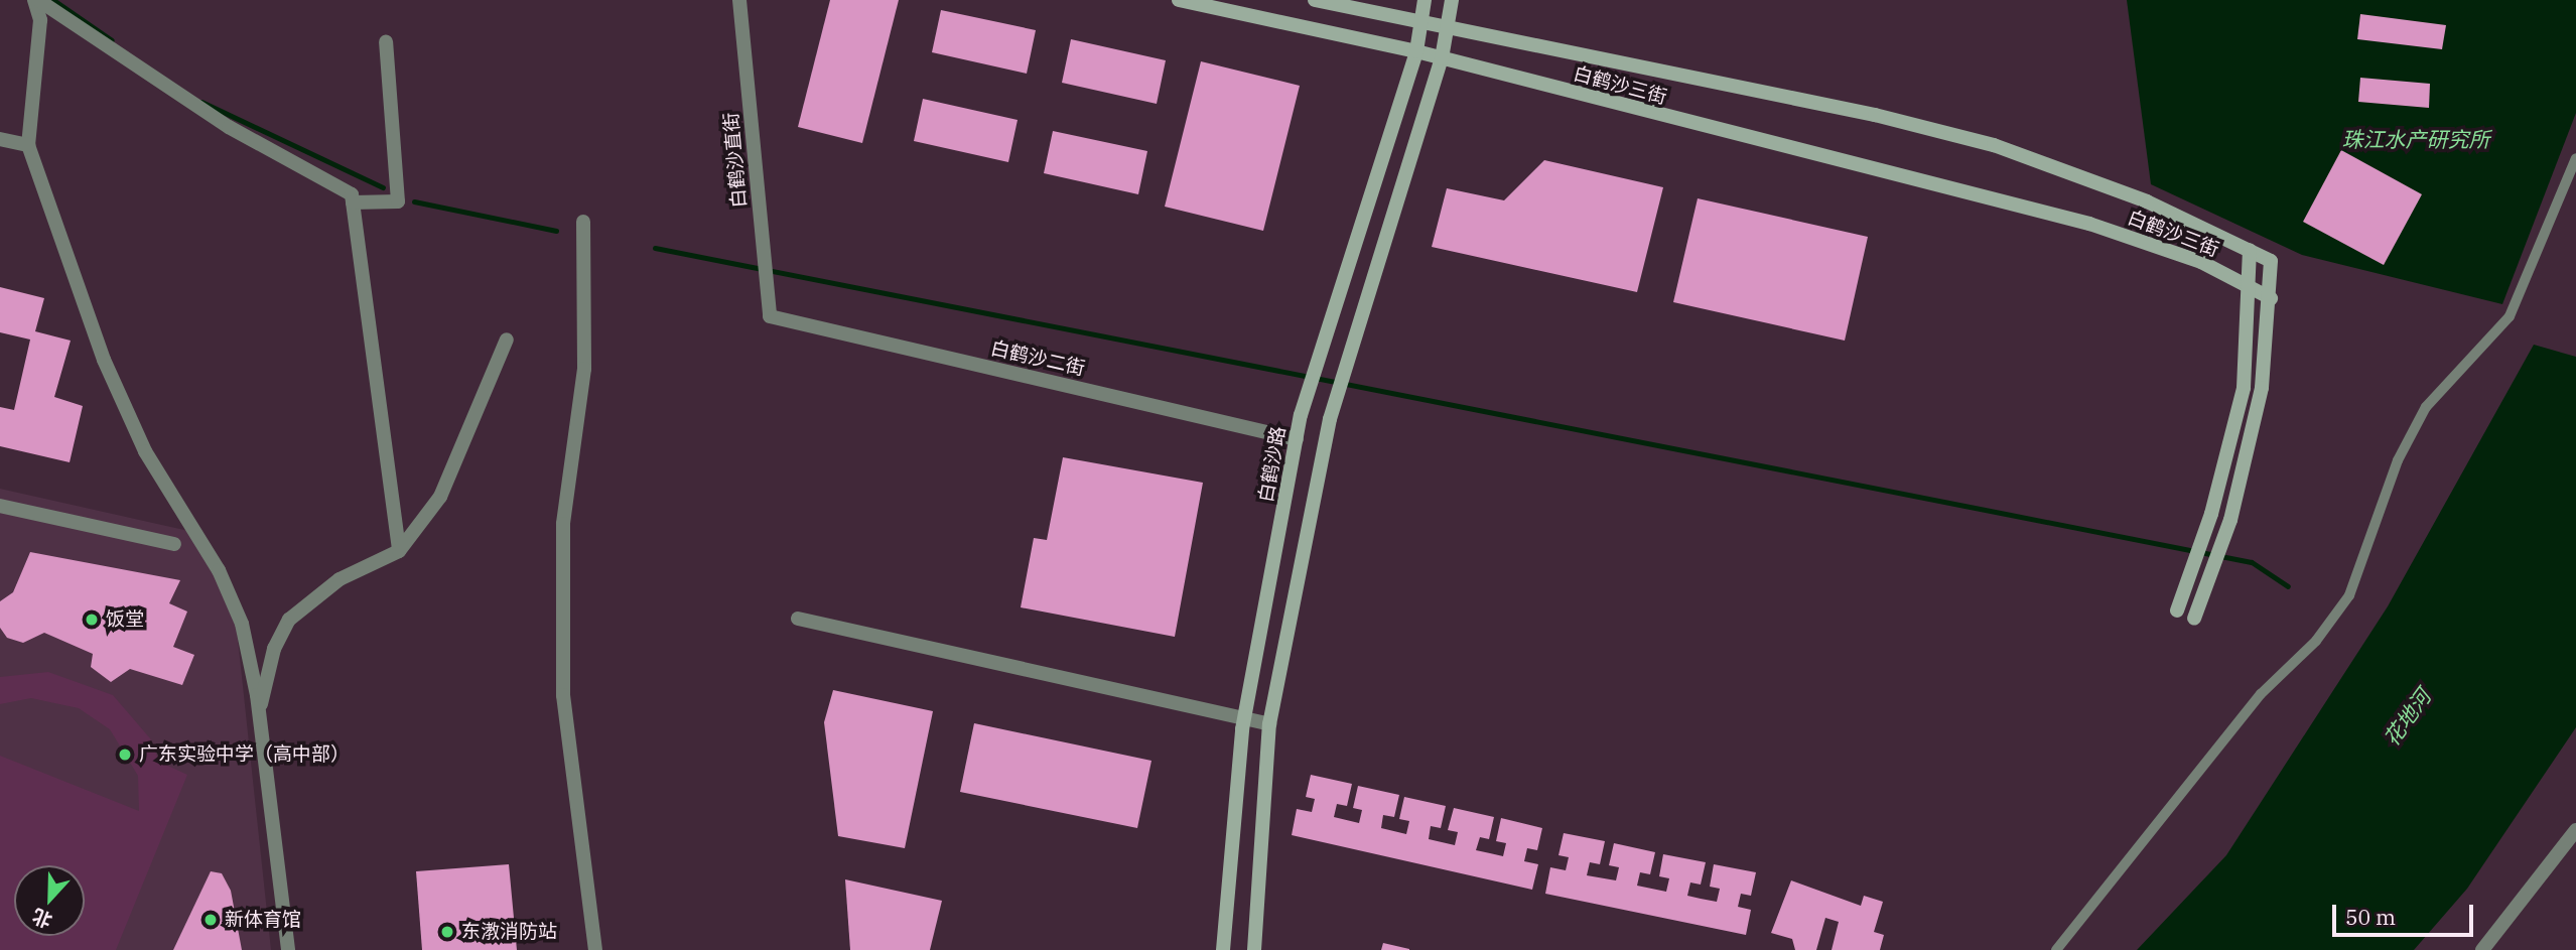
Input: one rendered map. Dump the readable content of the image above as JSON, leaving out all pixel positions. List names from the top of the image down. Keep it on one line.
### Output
{"streets":{"street":["白鹤沙三街","白鹤沙直街","白鹤沙二街","白鹤沙路"]},"crossings":[["白鹤沙三街","白鹤沙路"],["白鹤沙直街","白鹤沙二街"],["白鹤沙二街","白鹤沙路"]],"water":["珠江水产研究所","花地河"],"places":["饭堂","广东实验中学（高中部）","新体育馆","东漖消防站"],"scale_bar":"50 m","north":"bottom"}
